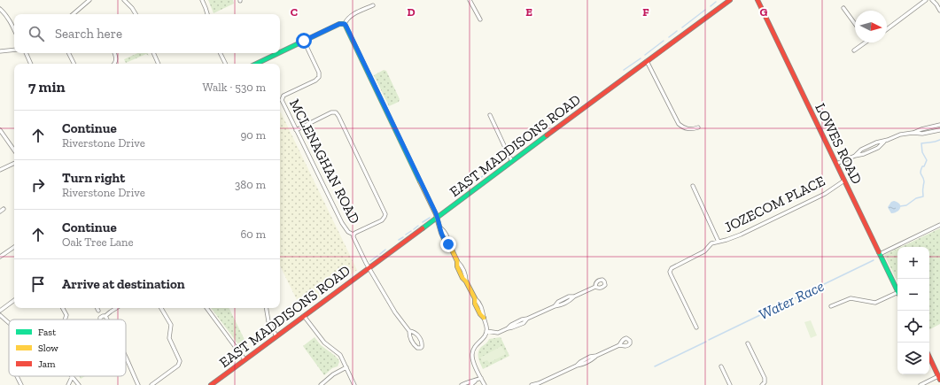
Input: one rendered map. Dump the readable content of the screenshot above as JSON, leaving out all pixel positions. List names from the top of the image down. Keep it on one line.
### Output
{"streets":{"street":["LOWES ROAD","EAST MADDISONS ROAD","MCLENAGHAN ROAD","JOZECOM PLACE"]},"crossings":[["LOWES ROAD","JOZECOM PLACE"],["EAST MADDISONS ROAD","MCLENAGHAN ROAD"]],"water":["Water Race"],"legend":["Fast","Slow","Jam"],"north":"right","page":{"search":"Search here","heading":["7 min","Walk · 530 m"],"list":[["Continue","Riverstone Drive","90 m"],["Turn right","Riverstone Drive","380 m"],["Continue","Oak Tree Lane","60 m"],"Arrive at destination"],"map_buttons":["+","−"]},"grid":{"columns":["C","D","E","F","G"]}}
